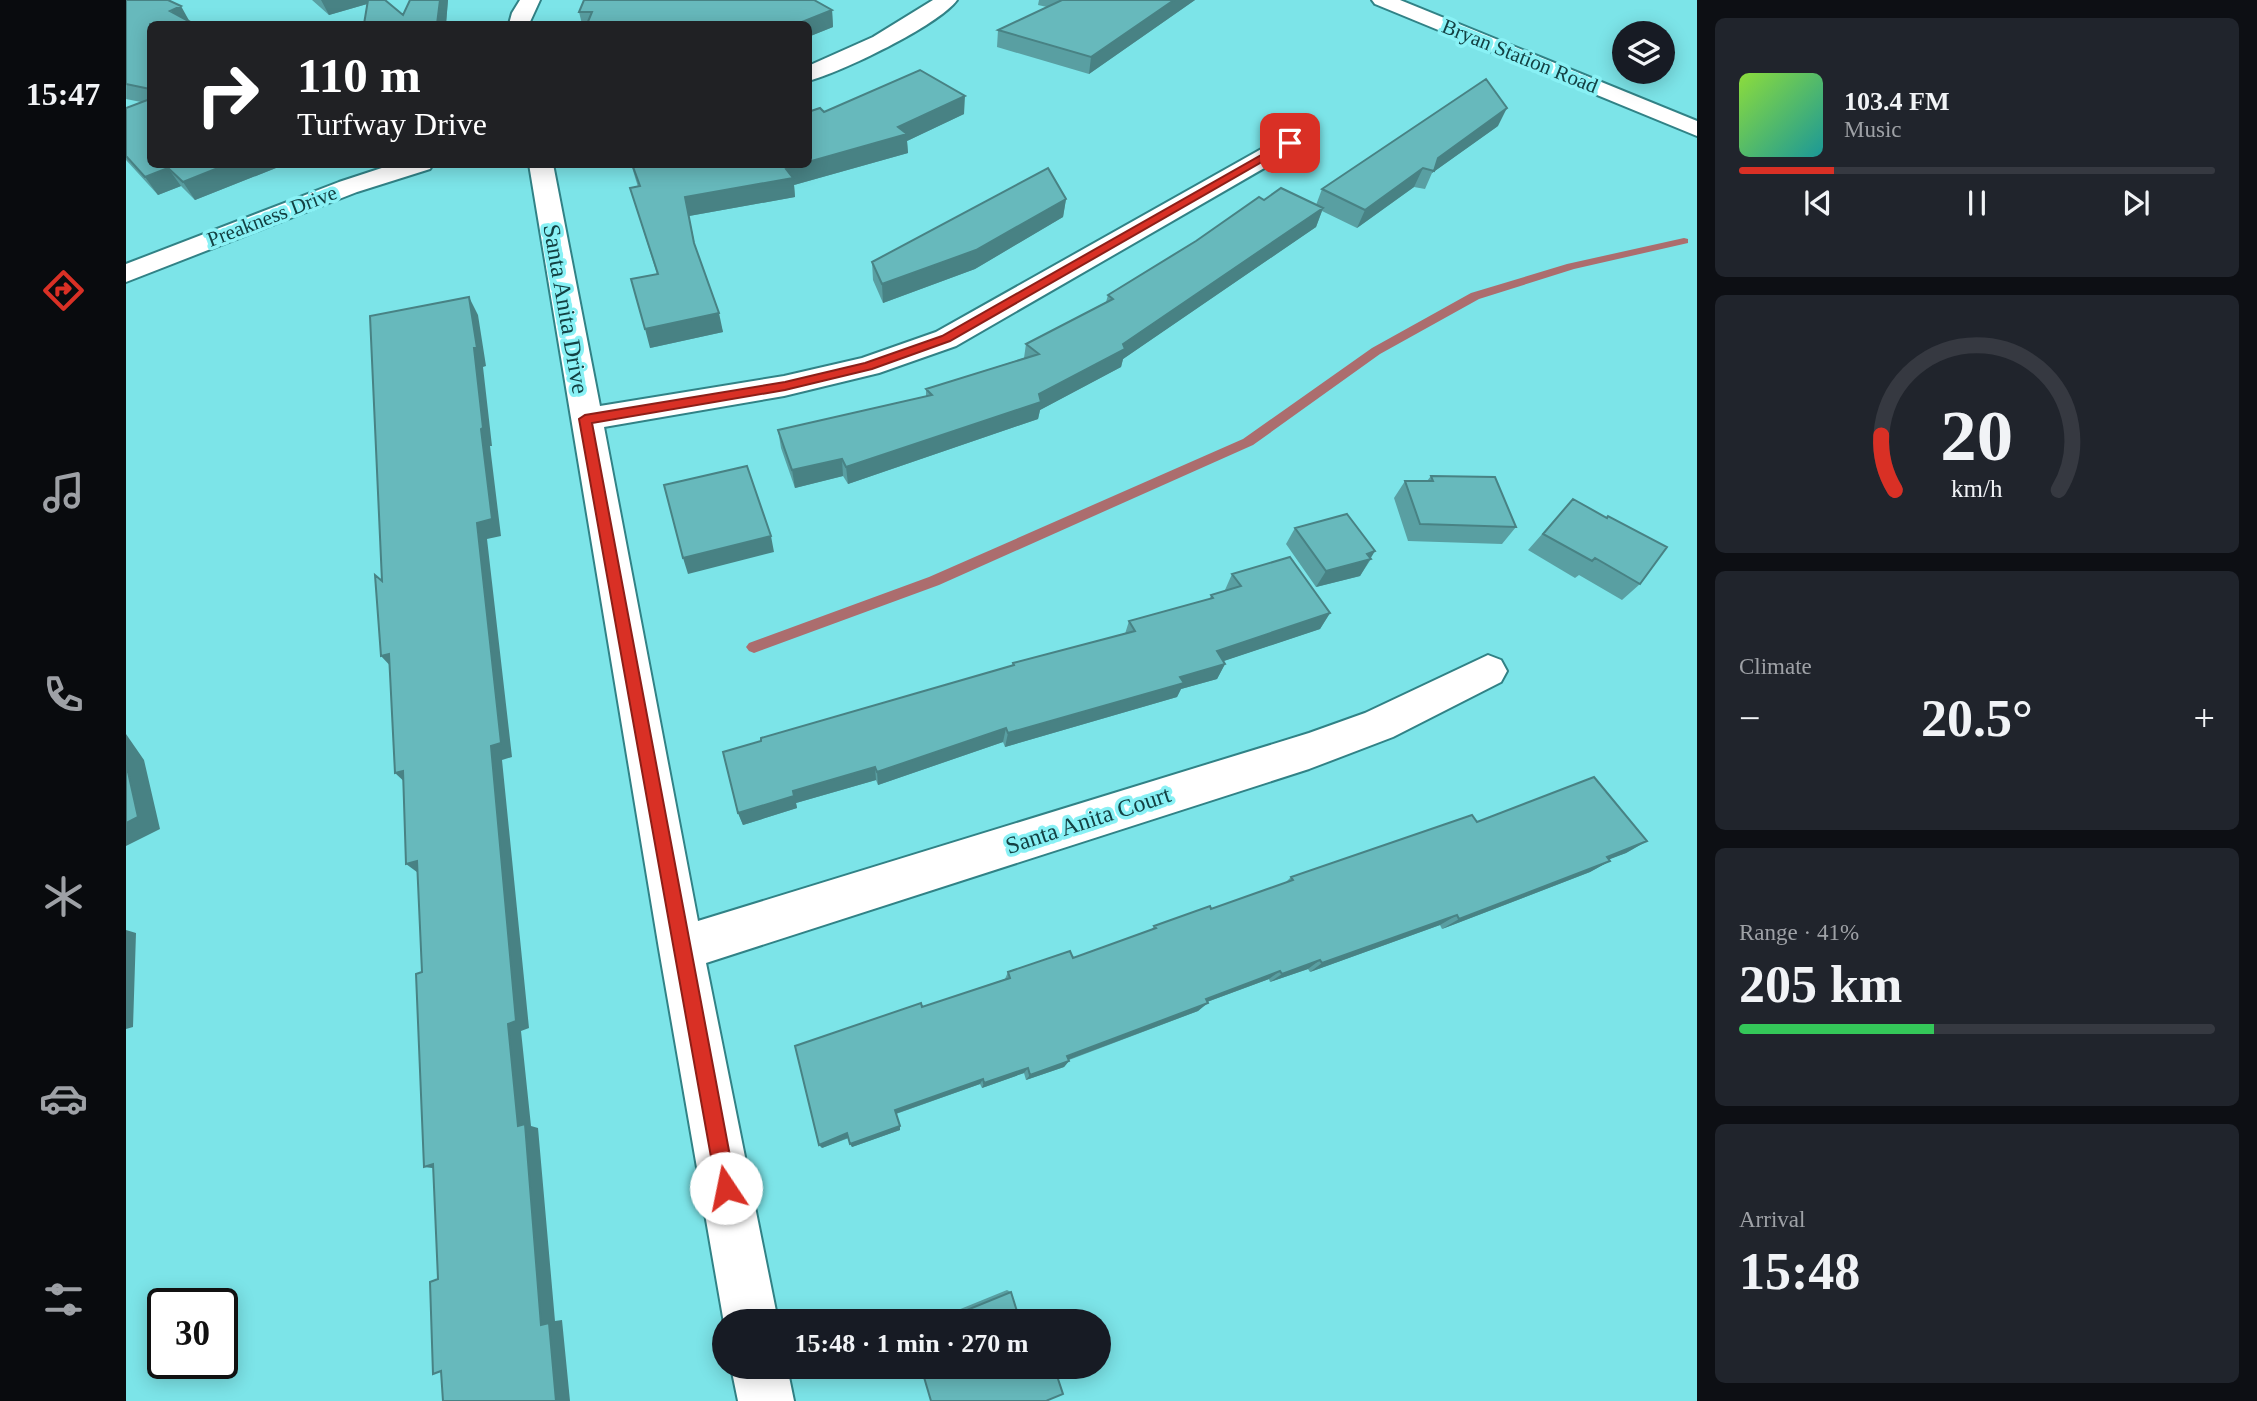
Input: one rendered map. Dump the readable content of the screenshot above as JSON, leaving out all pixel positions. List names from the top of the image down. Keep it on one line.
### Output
{"streets":{"street":["Bryan Station Road","Preakness Drive","Santa Anita Drive","Santa Anita Court"]},"crossings":[["Santa Anita Drive","Santa Anita Court"]],"page":{"tabs":"15:47","turn":["110 m","Turfway Drive"],"song":["103.4 FM","Music"],"tile":["Climate",["Range · 41%","205 km"],["Arrival","15:48"]],"heat":["−","20.5°","+"],"limit":"30","trip":"15:48 · 1 min · 270 m","gauge":["20","km/h"]}}
